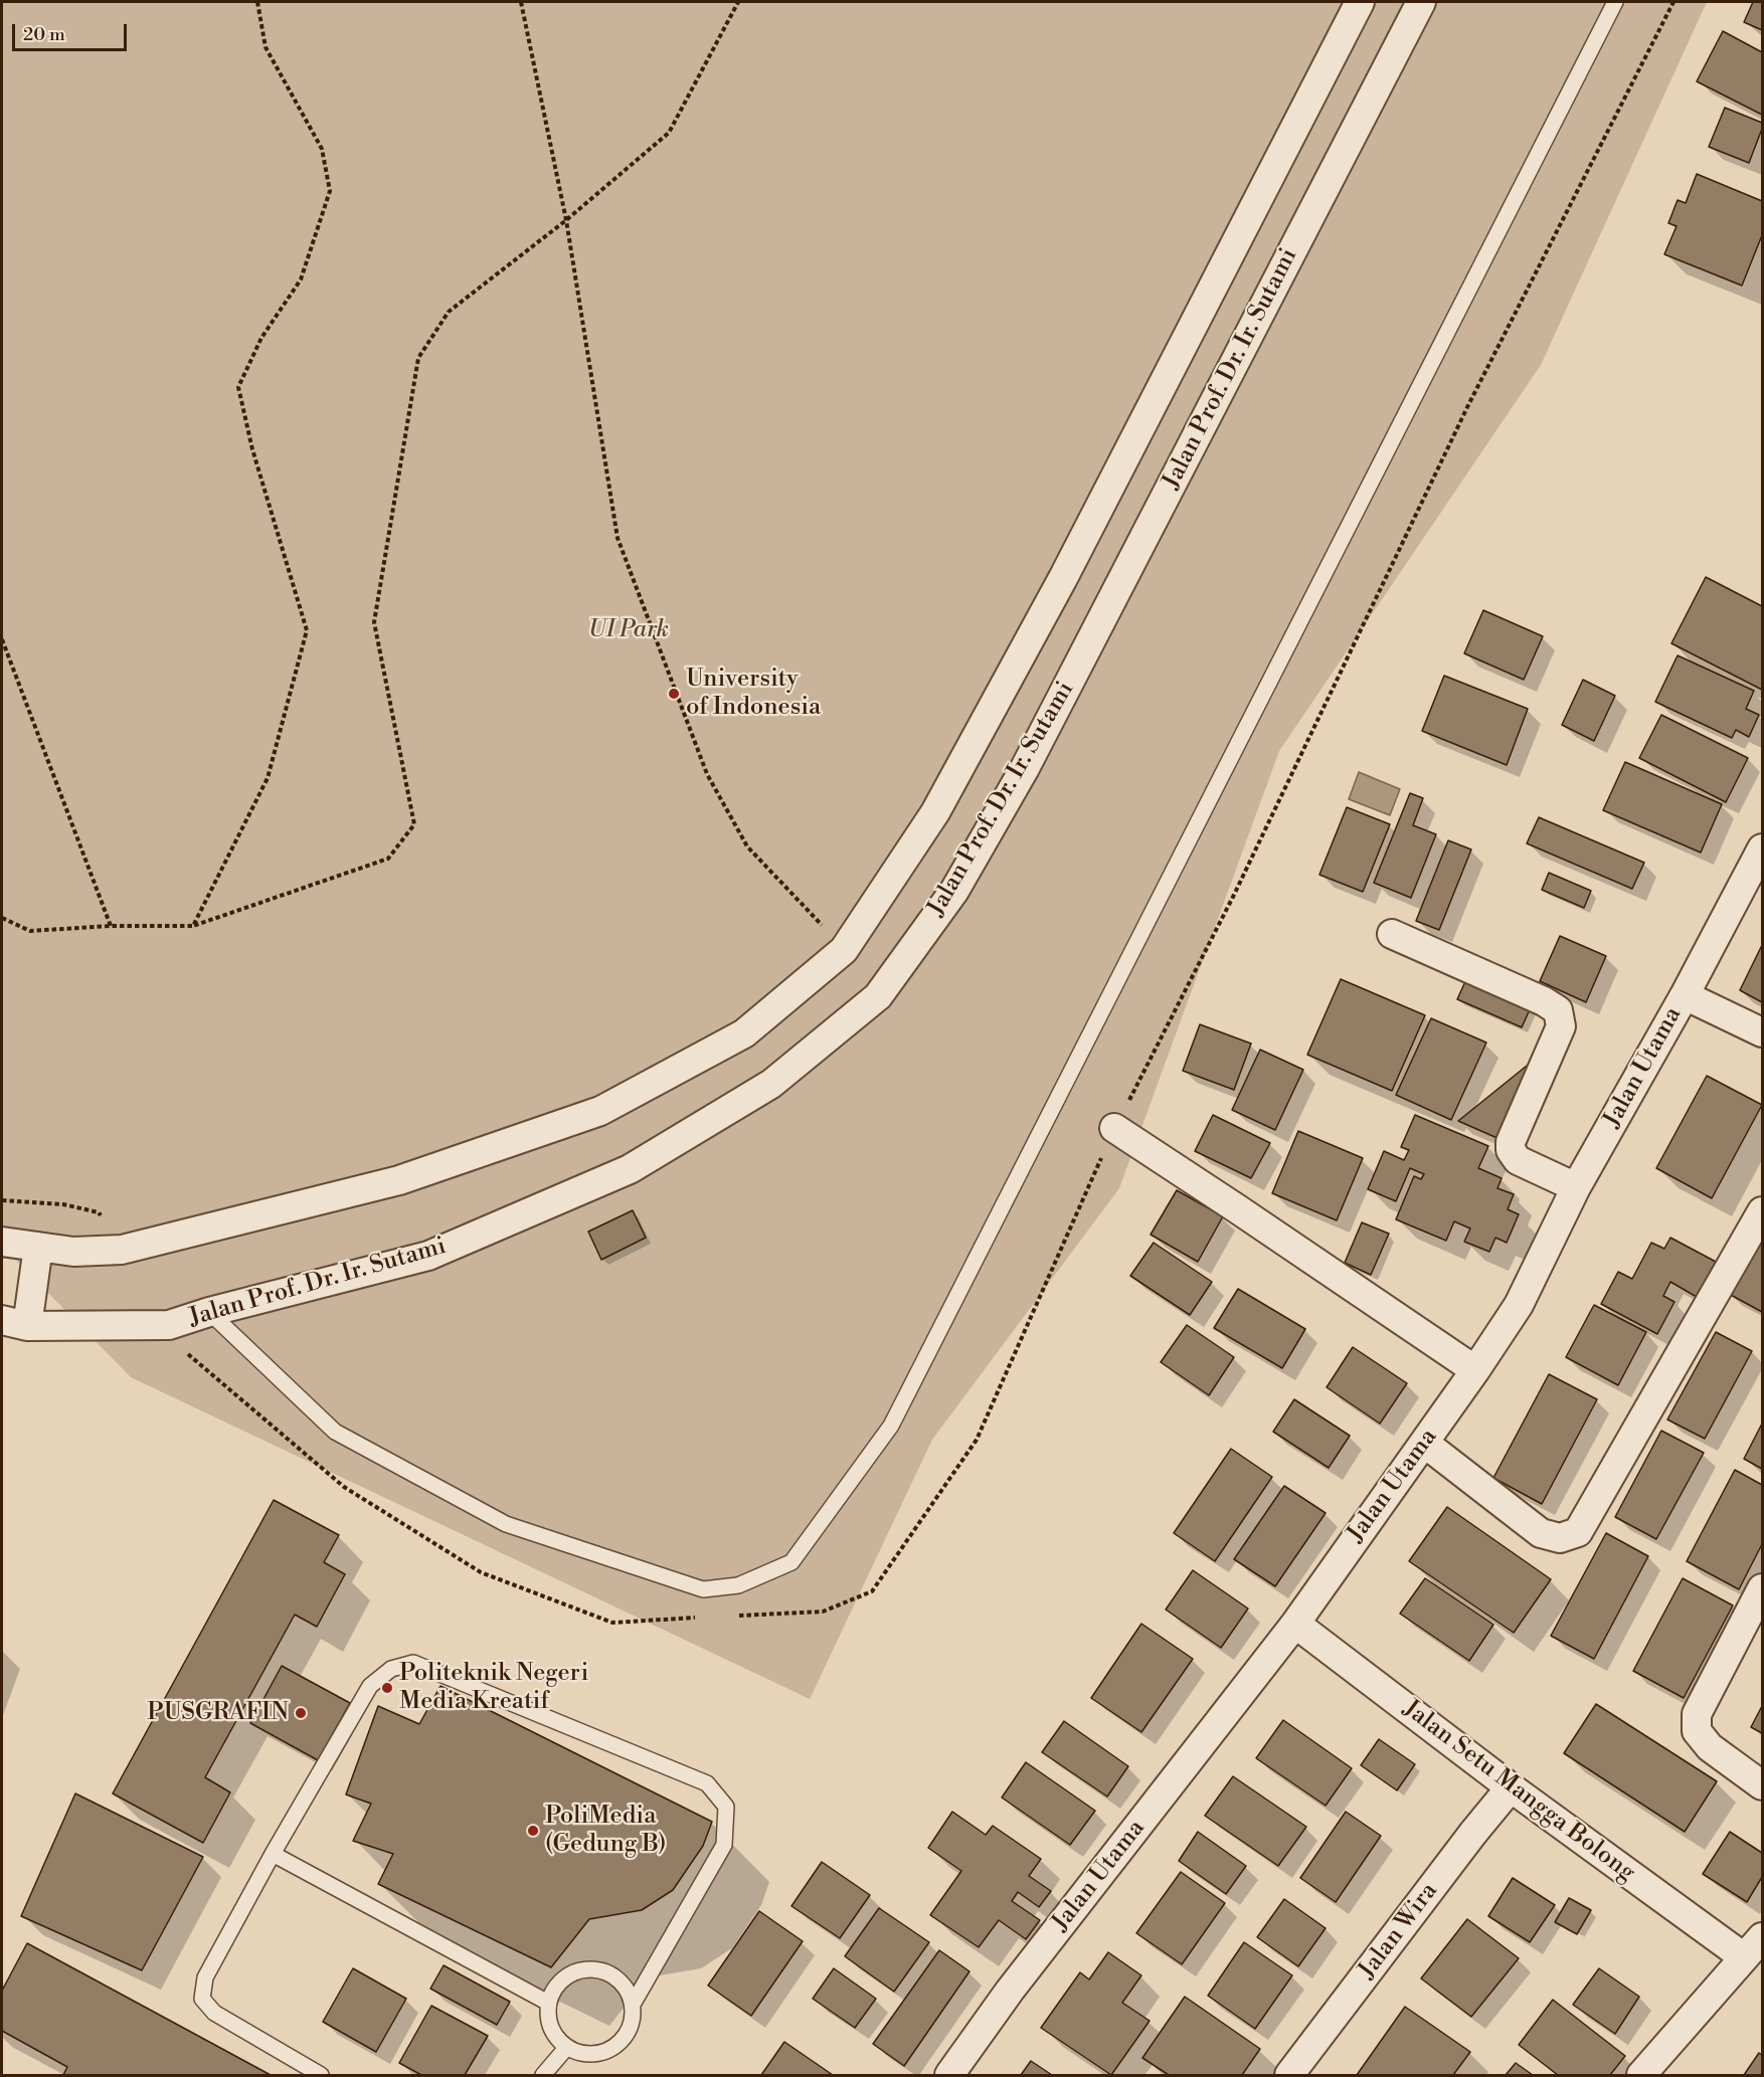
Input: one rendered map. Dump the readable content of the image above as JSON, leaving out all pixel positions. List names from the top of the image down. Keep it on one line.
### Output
{"streets":{"street":["Jalan Prof. Dr. Ir. Sutami","Jalan Utama","Jalan Setu Mangga Bolong","Jalan Wira"]},"crossings":[["Jalan Utama","Jalan Setu Mangga Bolong"],["Jalan Setu Mangga Bolong","Jalan Wira"]],"parks":["UI Park"],"places":["University of Indonesia","Politeknik Negeri Media Kreatif","PUSGRAFIN","PoliMedia (Gedung B)"],"scale_bar":"20 m"}
